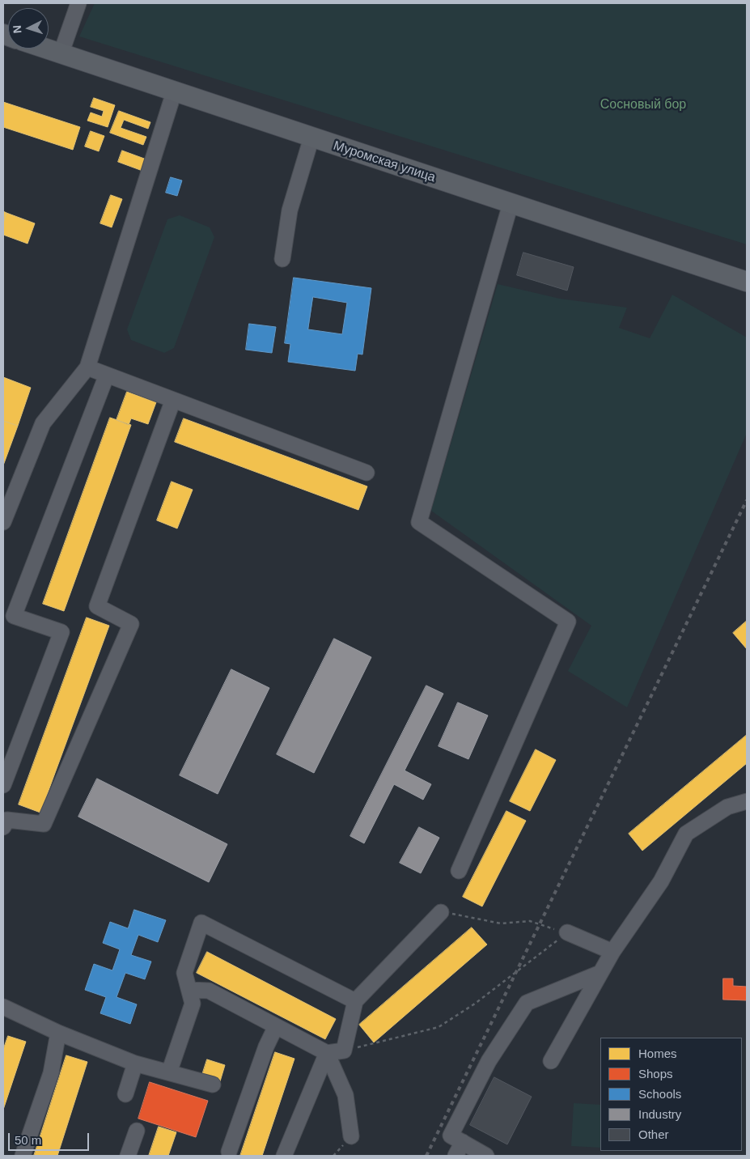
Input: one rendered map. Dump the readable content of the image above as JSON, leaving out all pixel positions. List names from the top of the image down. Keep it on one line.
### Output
{"streets":{"main road":["Муромская улица"]},"parks":["Сосновый бор"],"legend":["Homes","Shops","Schools","Industry","Other"],"scale_bar":"50 m","north":"left"}
